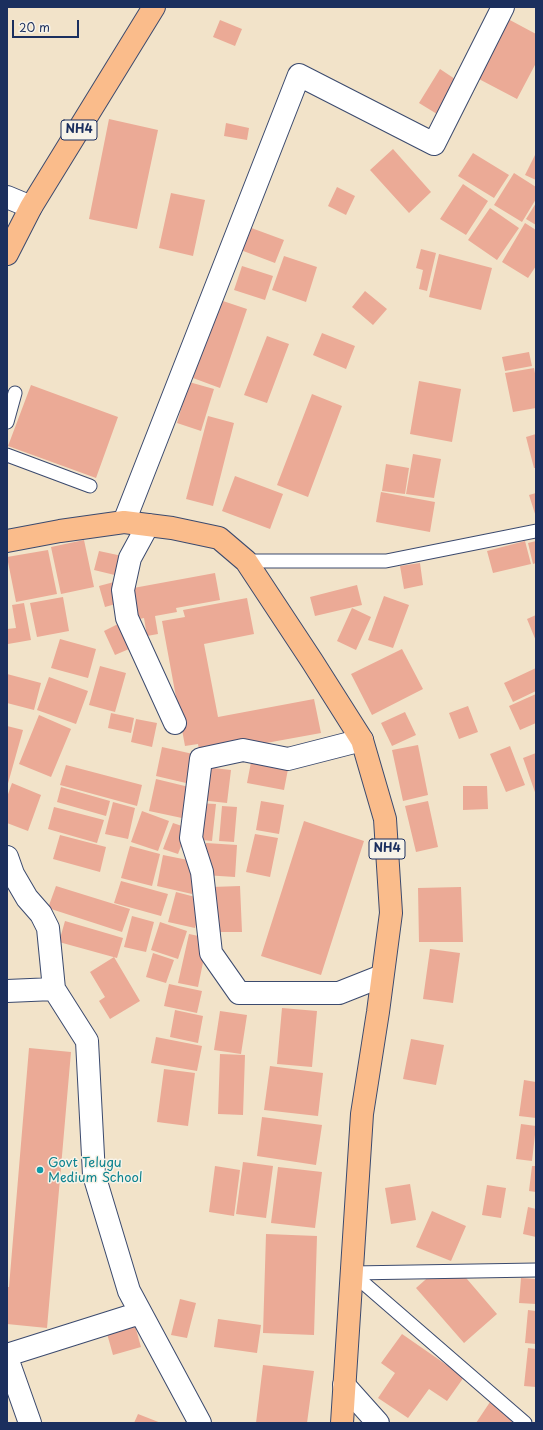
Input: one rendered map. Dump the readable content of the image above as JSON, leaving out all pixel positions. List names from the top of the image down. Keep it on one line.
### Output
{"streets":{"highway":["NH4"]},"places":["Govt Telugu Medium School"],"scale_bar":"20 m"}
